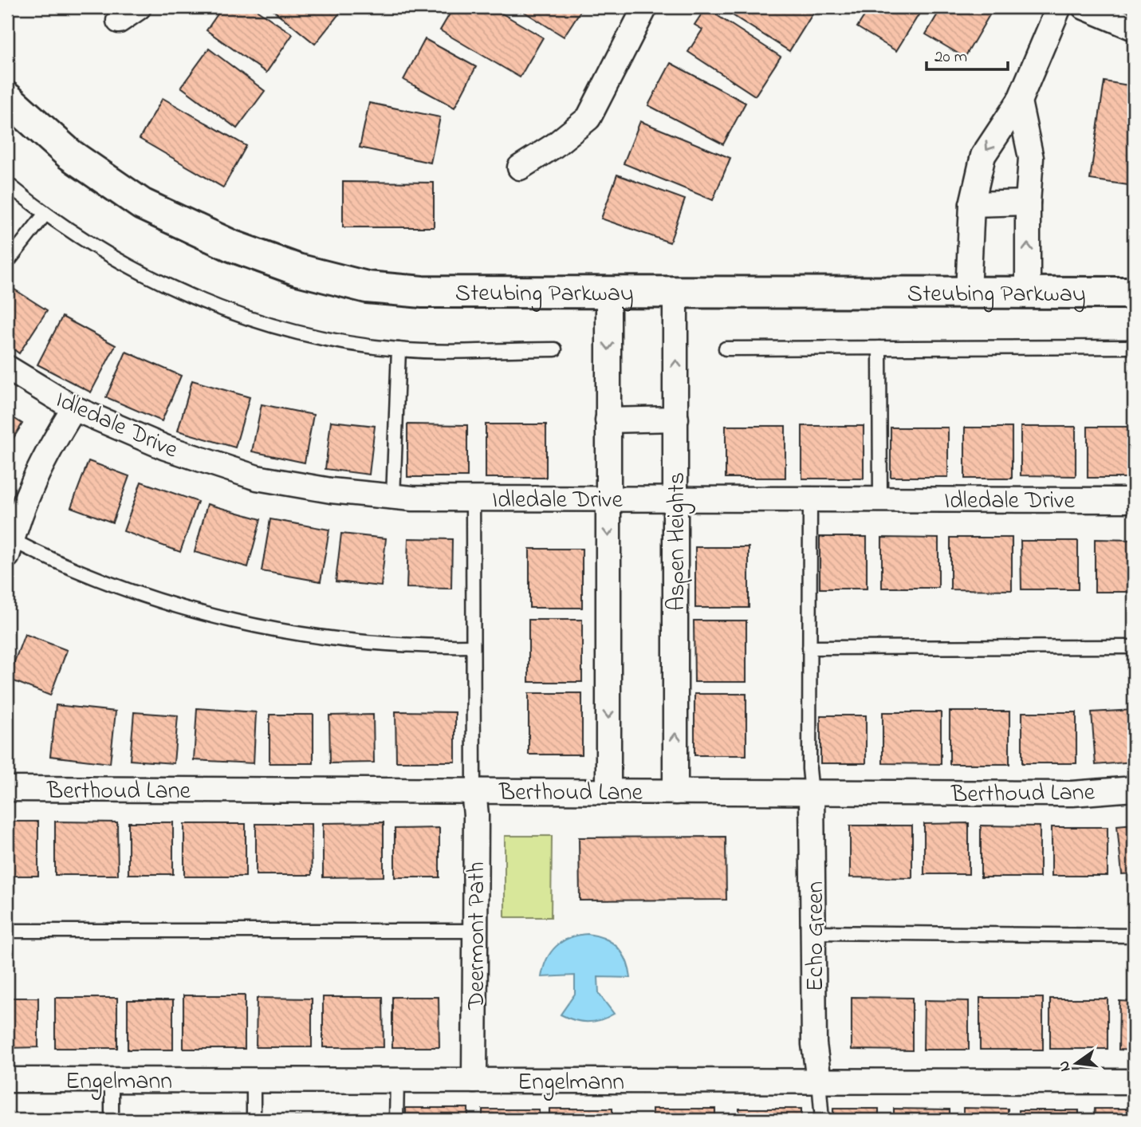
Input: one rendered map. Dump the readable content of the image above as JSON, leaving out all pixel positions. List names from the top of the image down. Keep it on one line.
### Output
{"streets":{"street":["Steubing Parkway","Idledale Drive","Aspen Heights","Berthoud Lane","Deermont Path","Echo Green","Engelmann"]},"crossings":[["Steubing Parkway","Aspen Heights"],["Idledale Drive","Aspen Heights"],["Aspen Heights","Berthoud Lane"],["Berthoud Lane","Deermont Path"],["Berthoud Lane","Echo Green"],["Deermont Path","Engelmann"],["Echo Green","Engelmann"]],"scale_bar":"20 m","north":"left"}
